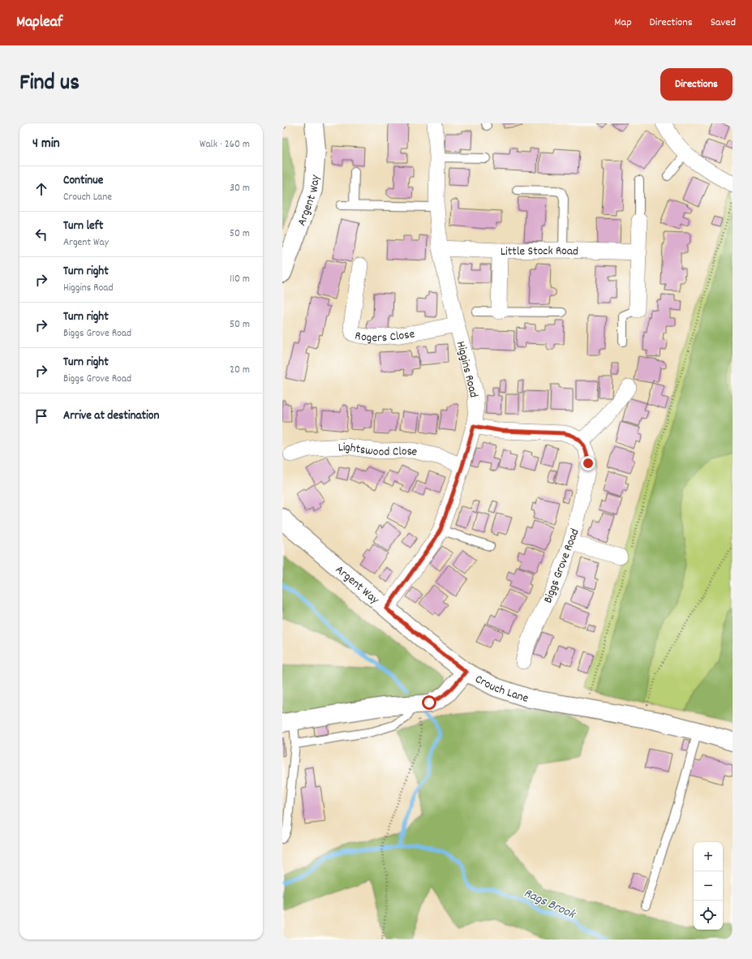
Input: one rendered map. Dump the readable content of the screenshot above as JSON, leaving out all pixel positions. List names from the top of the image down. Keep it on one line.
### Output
{"streets":{"street":["Argent Way","Little Stock Road","Rogers Close","Higgins Road","Lightswood Close","Biggs Grove Road","Crouch Lane"]},"crossings":[["Argent Way","Higgins Road"],["Argent Way","Crouch Lane"],["Little Stock Road","Higgins Road"],["Rogers Close","Higgins Road"],["Higgins Road","Lightswood Close"]],"water":["Rags Brook"],"page":{"header":"Mapleaf","nav":["Map","Directions","Saved"],"title":"Find us","buttons":"Directions","heading":["4 min","Walk · 260 m"],"list":[["Continue","Crouch Lane","30 m"],["Turn left","Argent Way","50 m"],["Turn right","Higgins Road","110 m"],["Turn right","Biggs Grove Road","50 m"],["Turn right","Biggs Grove Road","20 m"],"Arrive at destination"],"map_buttons":["+","−"]}}
